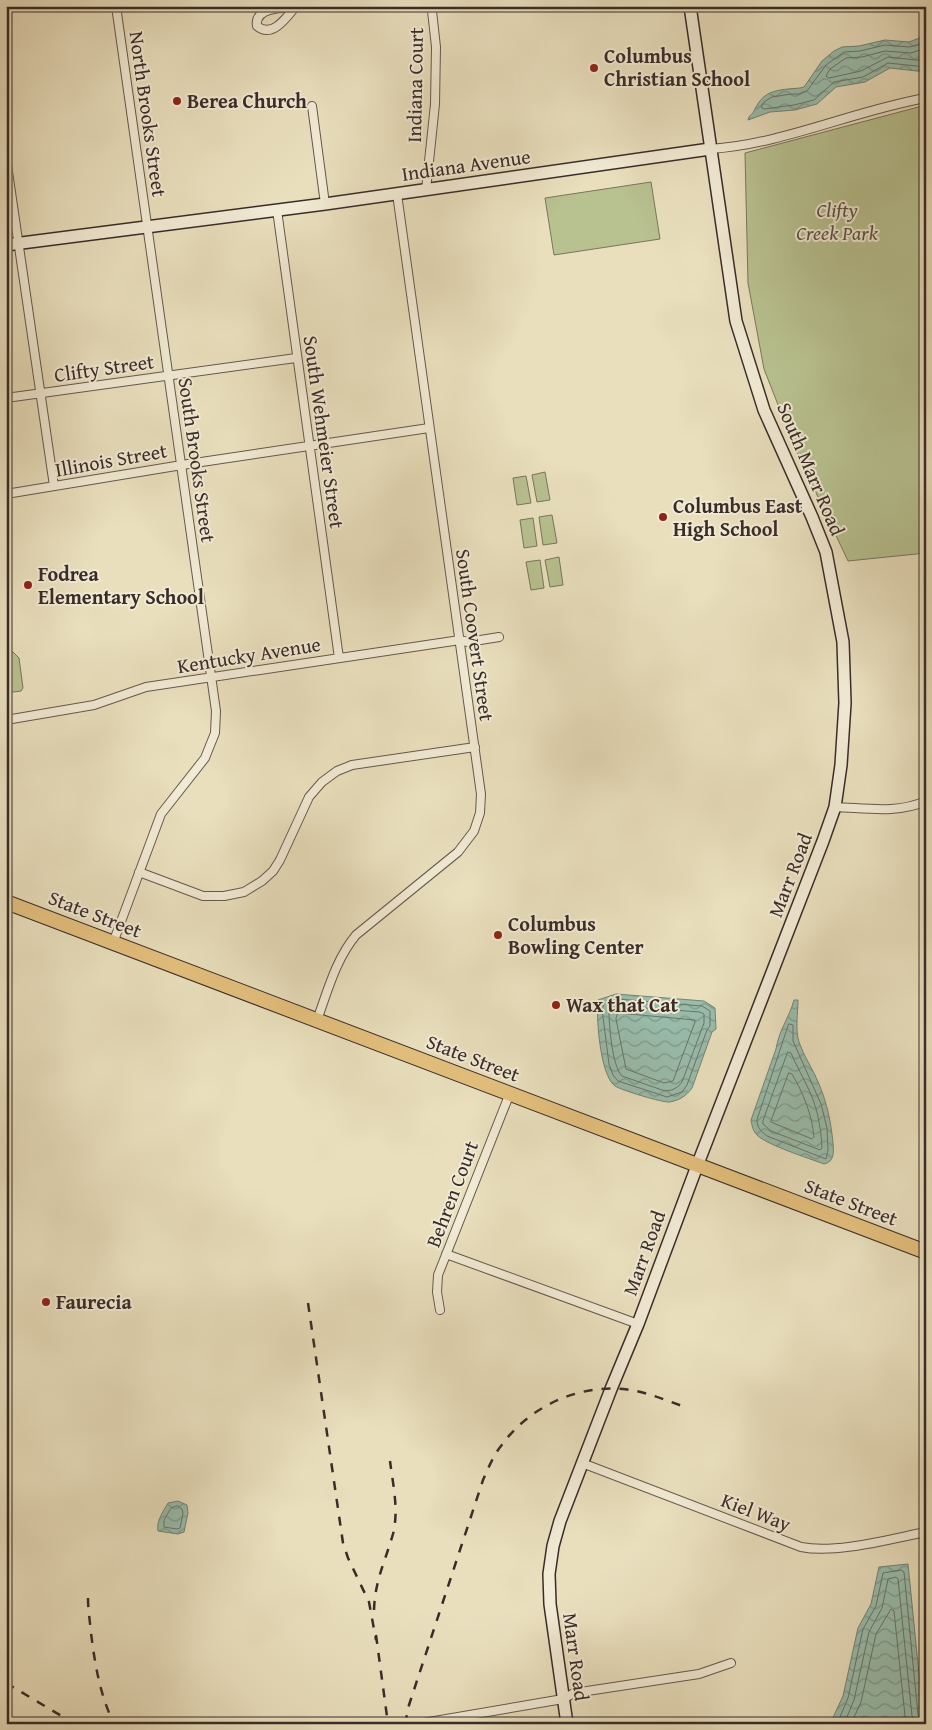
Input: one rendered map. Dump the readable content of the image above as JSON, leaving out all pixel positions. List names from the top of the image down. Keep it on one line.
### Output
{"streets":{"highway":["State Street"],"street":["Indiana Court","North Brooks Street","Indiana Avenue","Clifty Street","South Wehmeier Street","Illinois Street","South Brooks Street","South Marr Road","South Coovert Street","Kentucky Avenue","Marr Road","Behren Court","Kiel Way"]},"crossings":[["Indiana Court","Indiana Avenue"],["North Brooks Street","Indiana Avenue"],["North Brooks Street","South Brooks Street"],["Indiana Avenue","South Wehmeier Street"],["Indiana Avenue","South Brooks Street"],["Indiana Avenue","South Marr Road"],["Indiana Avenue","South Coovert Street"],["Clifty Street","South Wehmeier Street"],["Clifty Street","South Brooks Street"],["South Wehmeier Street","Illinois Street"],["South Wehmeier Street","Kentucky Avenue"],["Illinois Street","South Brooks Street"],["Illinois Street","South Coovert Street"],["South Brooks Street","Kentucky Avenue"],["South Brooks Street","State Street"],["South Marr Road","Marr Road"],["South Coovert Street","Kentucky Avenue"],["South Coovert Street","State Street"],["Marr Road","State Street"],["Marr Road","Kiel Way"],["State Street","Behren Court"]],"parks":["Clifty Creek Park"],"places":["Columbus Christian School","Berea Church","Columbus East High School","Fodrea Elementary School","Columbus Bowling Center","Wax that Cat","Faurecia"]}
